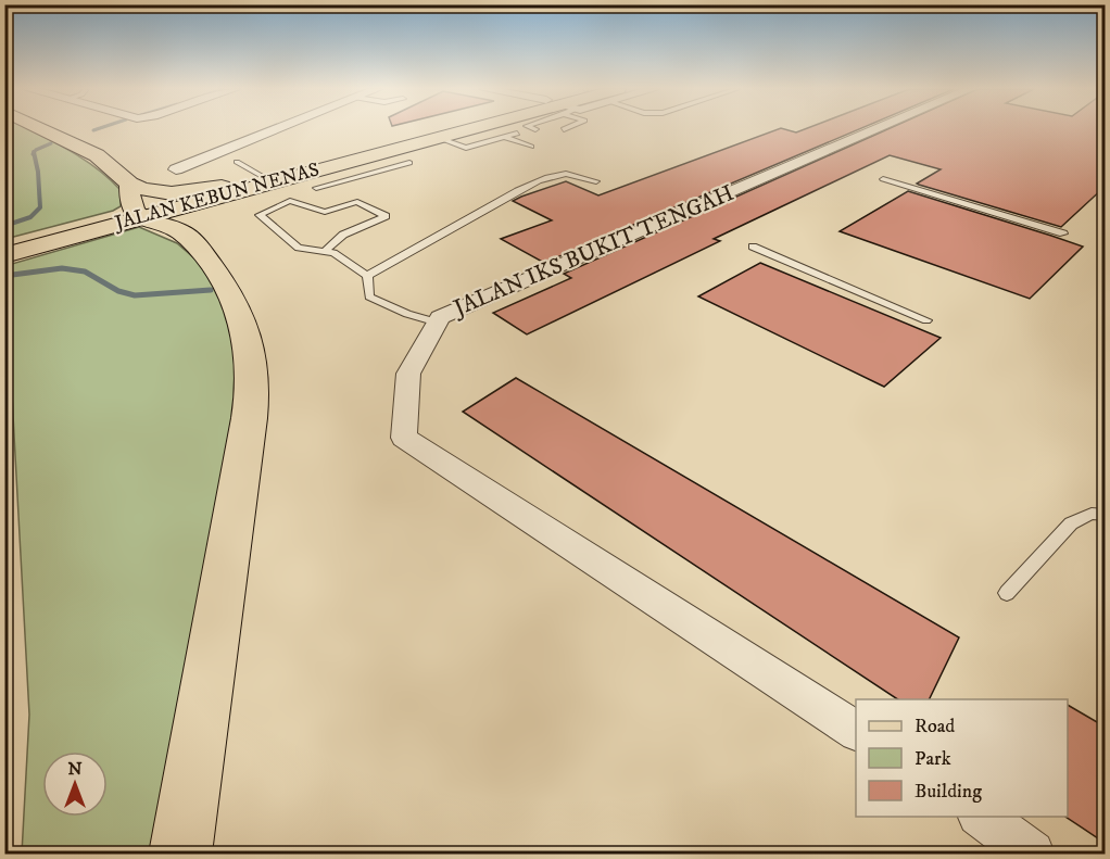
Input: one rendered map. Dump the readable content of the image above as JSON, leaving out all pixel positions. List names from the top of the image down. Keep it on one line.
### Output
{"streets":{"main road":["JALAN KEBUN NENAS"],"street":["JALAN IKS BUKIT TENGAH"]},"legend":["Road","Park","Building"],"north":"top"}
